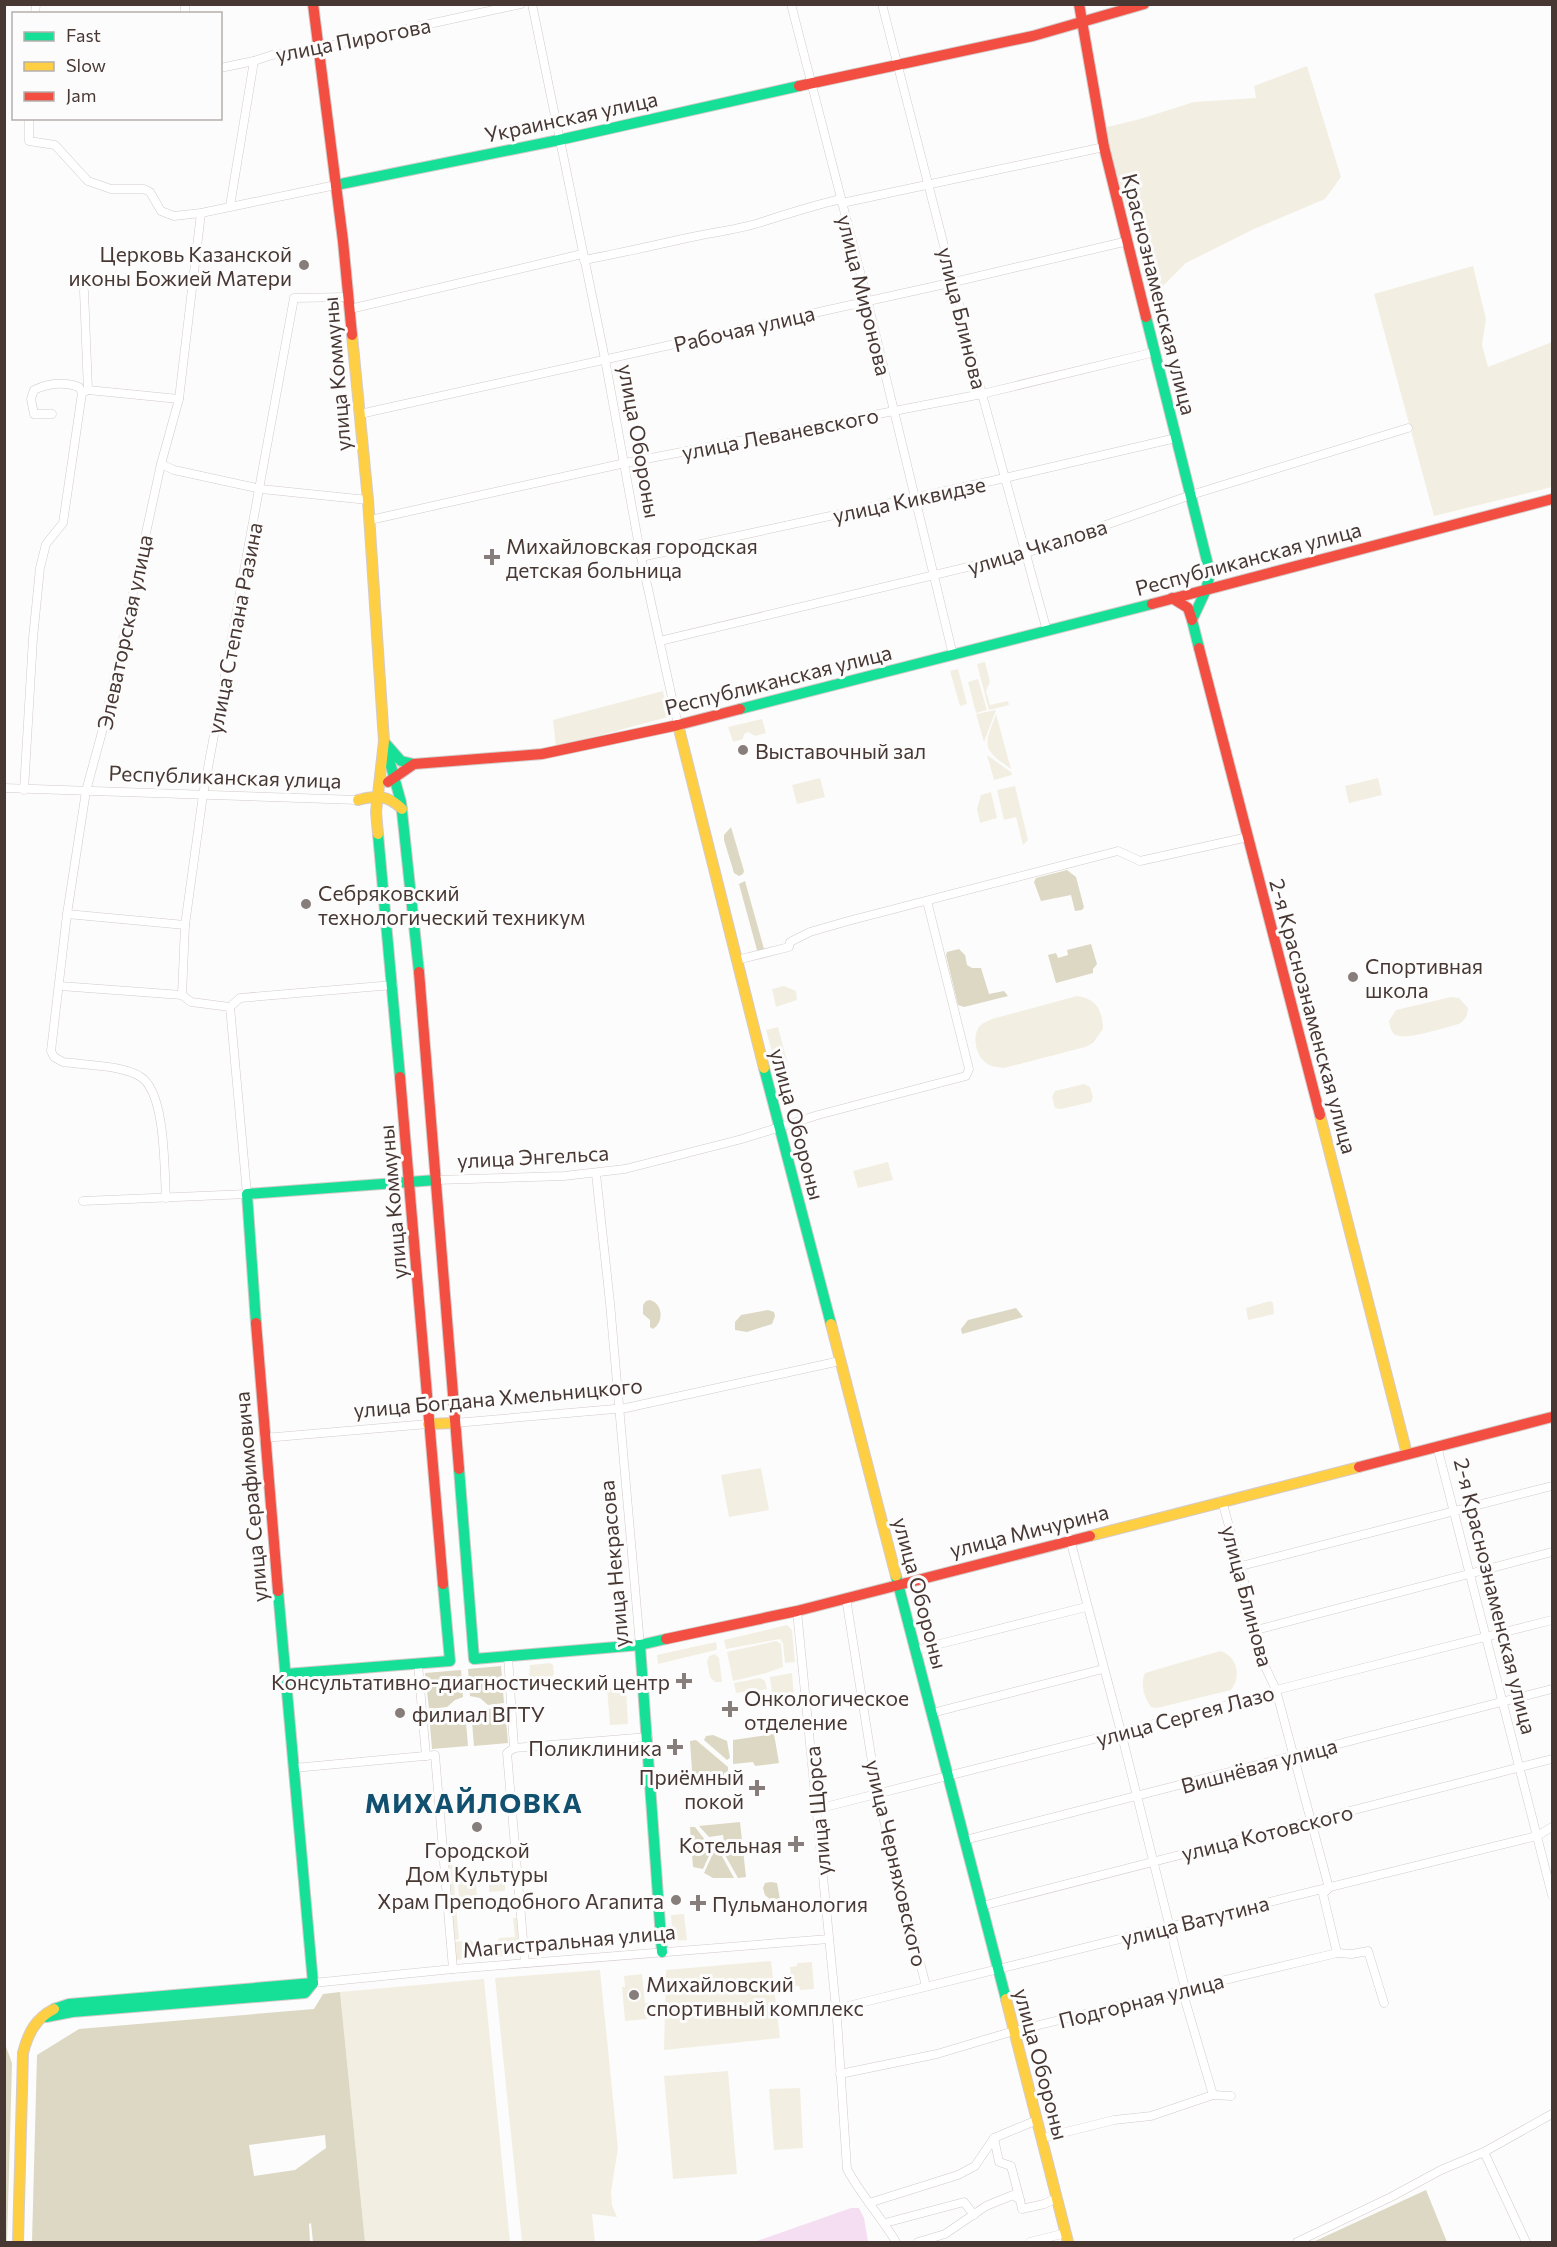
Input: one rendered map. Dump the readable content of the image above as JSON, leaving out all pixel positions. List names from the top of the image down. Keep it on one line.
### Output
{"streets":{"street":["улица Пирогова","Украинская улица","Краснознаменская улица","улица Миронова","улица Блинова","Рабочая улица","улица Коммуны","улица Леваневского","улица Обороны","улица Киквидзе","улица Чкалова","Республиканская улица","улица Степана Разина","Элеваторская улица","2-я Краснознаменская улица","улица Энгельса","улица Богдана Хмельницкого","улица Серафимовича","улица Мичурина","улица Некрасова","улица Сергея Лазо","Вишнёвая улица","улица Щорса","улица Котовского","улица Черняховского","улица Ватутина","Магистральная улица","Подгорная улица"]},"crossings":[["улица Пирогова","улица Коммуны"],["Украинская улица","Краснознаменская улица"],["Украинская улица","улица Миронова"],["Украинская улица","улица Блинова"],["Украинская улица","улица Коммуны"],["Украинская улица","улица Обороны"],["Украинская улица","Элеваторская улица"],["Краснознаменская улица","Рабочая улица"],["Краснознаменская улица","улица Леваневского"],["Краснознаменская улица","улица Киквидзе"],["Краснознаменская улица","улица Чкалова"],["Краснознаменская улица","Республиканская улица"],["улица Миронова","Рабочая улица"],["улица Миронова","улица Леваневского"],["улица Миронова","улица Киквидзе"],["улица Миронова","улица Чкалова"],["улица Миронова","Республиканская улица"],["улица Блинова","Рабочая улица"],["улица Блинова","улица Леваневского"],["улица Блинова","улица Киквидзе"],["улица Блинова","улица Чкалова"],["улица Блинова","Республиканская улица"],["улица Блинова","улица Мичурина"],["улица Блинова","улица Сергея Лазо"],["улица Блинова","Вишнёвая улица"],["улица Блинова","улица Котовского"],["улица Блинова","улица Ватутина"],["улица Блинова","Подгорная улица"],["Рабочая улица","улица Коммуны"],["Рабочая улица","улица Обороны"],["улица Коммуны","улица Леваневского"],["улица Коммуны","Республиканская улица"],["улица Коммуны","улица Степана Разина"],["улица Коммуны","улица Энгельса"],["улица Коммуны","улица Богдана Хмельницкого"],["улица Коммуны","улица Мичурина"],["улица Леваневского","улица Обороны"],["улица Обороны","улица Киквидзе"],["улица Обороны","улица Чкалова"],["улица Обороны","Республиканская улица"],["улица Обороны","улица Энгельса"],["улица Обороны","улица Богдана Хмельницкого"],["улица Обороны","улица Мичурина"],["улица Обороны","улица Сергея Лазо"],["улица Обороны","Вишнёвая улица"],["улица Обороны","улица Котовского"],["улица Обороны","улица Ватутина"],["улица Обороны","Подгорная улица"],["Республиканская улица","улица Степана Разина"],["Республиканская улица","Элеваторская улица"],["Элеваторская улица","улица Энгельса"],["2-я Краснознаменская улица","улица Мичурина"],["2-я Краснознаменская улица","улица Сергея Лазо"],["2-я Краснознаменская улица","Вишнёвая улица"],["2-я Краснознаменская улица","улица Котовского"],["2-я Краснознаменская улица","улица Ватутина"],["улица Энгельса","улица Серафимовича"],["улица Энгельса","улица Некрасова"],["улица Богдана Хмельницкого","улица Серафимовича"],["улица Богдана Хмельницкого","улица Некрасова"],["улица Серафимовича","Магистральная улица"],["улица Мичурина","улица Некрасова"],["улица Мичурина","улица Щорса"],["улица Мичурина","улица Черняховского"],["улица Некрасова","Магистральная улица"],["улица Сергея Лазо","улица Щорса"],["улица Сергея Лазо","улица Черняховского"],["улица Щорса","улица Ватутина"],["улица Щорса","Магистральная улица"],["улица Щорса","Подгорная улица"],["улица Черняховского","улица Ватутина"]],"districts":["МИХАЙЛОВКА"],"places":{"other":["Церковь Казанской иконы Божией Матери","Выставочный зал","Себряковский технологический техникум","Спортивная школа","филиал ВГТУ","Городской Дом Культуры","Храм Преподобного Агапита","Михайловский спортивный комплекс"],"health":["Михайловская городская детская больница","Консультативно-диагностический центр","Онкологическое отделение","Поликлиника","Приёмный покой","Котельная","Пульманология"]},"legend":["Fast","Slow","Jam"]}
